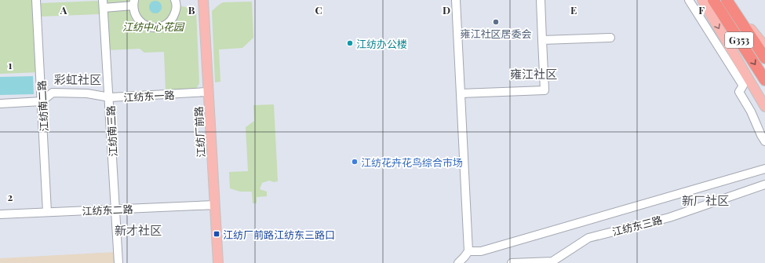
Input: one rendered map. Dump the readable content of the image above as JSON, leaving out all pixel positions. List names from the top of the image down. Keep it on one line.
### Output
{"streets":{"highway":["G353"],"main road":["江纺厂前路"],"street":["江纺东一路","江纺南二路","江纺南三路","江纺东二路","江纺东三路"]},"crossings":[["江纺东一路","江纺南二路"],["江纺东一路","江纺南三路"],["江纺东一路","江纺厂前路"],["江纺南二路","江纺东二路"],["江纺南三路","江纺东二路"],["江纺厂前路","江纺东二路"]],"districts":["雍江社区","彩虹社区","新厂社区","新才社区"],"parks":["江纺中心花园"],"places":{"other":["雍江社区居委会","江纺办公楼","江纺花卉花鸟综合市场"],"transit":["江纺厂前路江纺东三路口"]},"grid":{"columns":["A","B","C","D","E","F"],"rows":["1","2"]}}
